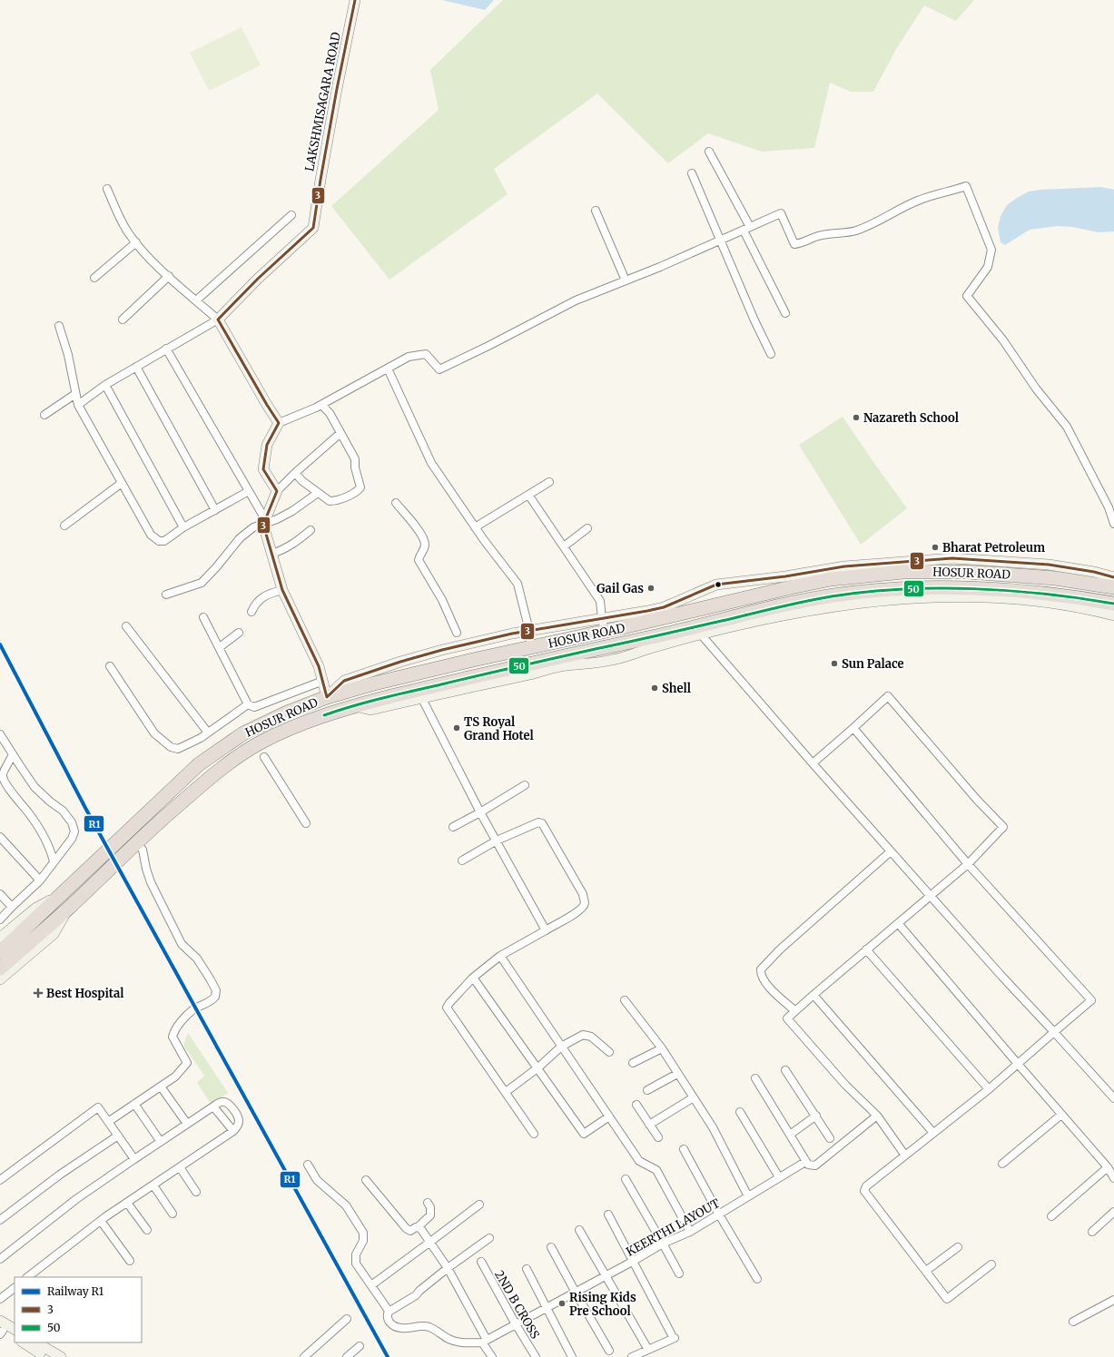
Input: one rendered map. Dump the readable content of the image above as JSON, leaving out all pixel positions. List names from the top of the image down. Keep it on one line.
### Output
{"streets":{"highway":["HOSUR ROAD"],"street":["LAKSHMISAGARA ROAD","KEERTHI LAYOUT","2ND B CROSS"]},"crossings":[["KEERTHI LAYOUT","2ND B CROSS"]],"places":{"other":["Nazareth School","Bharat Petroleum","Gail Gas","Sun Palace","Shell","TS Royal Grand Hotel","Rising Kids Pre School"],"health":["Best Hospital"]},"lines":["transit line 3","transit line 50","rail line R1"],"legend":["Railway R1","3","50"]}
